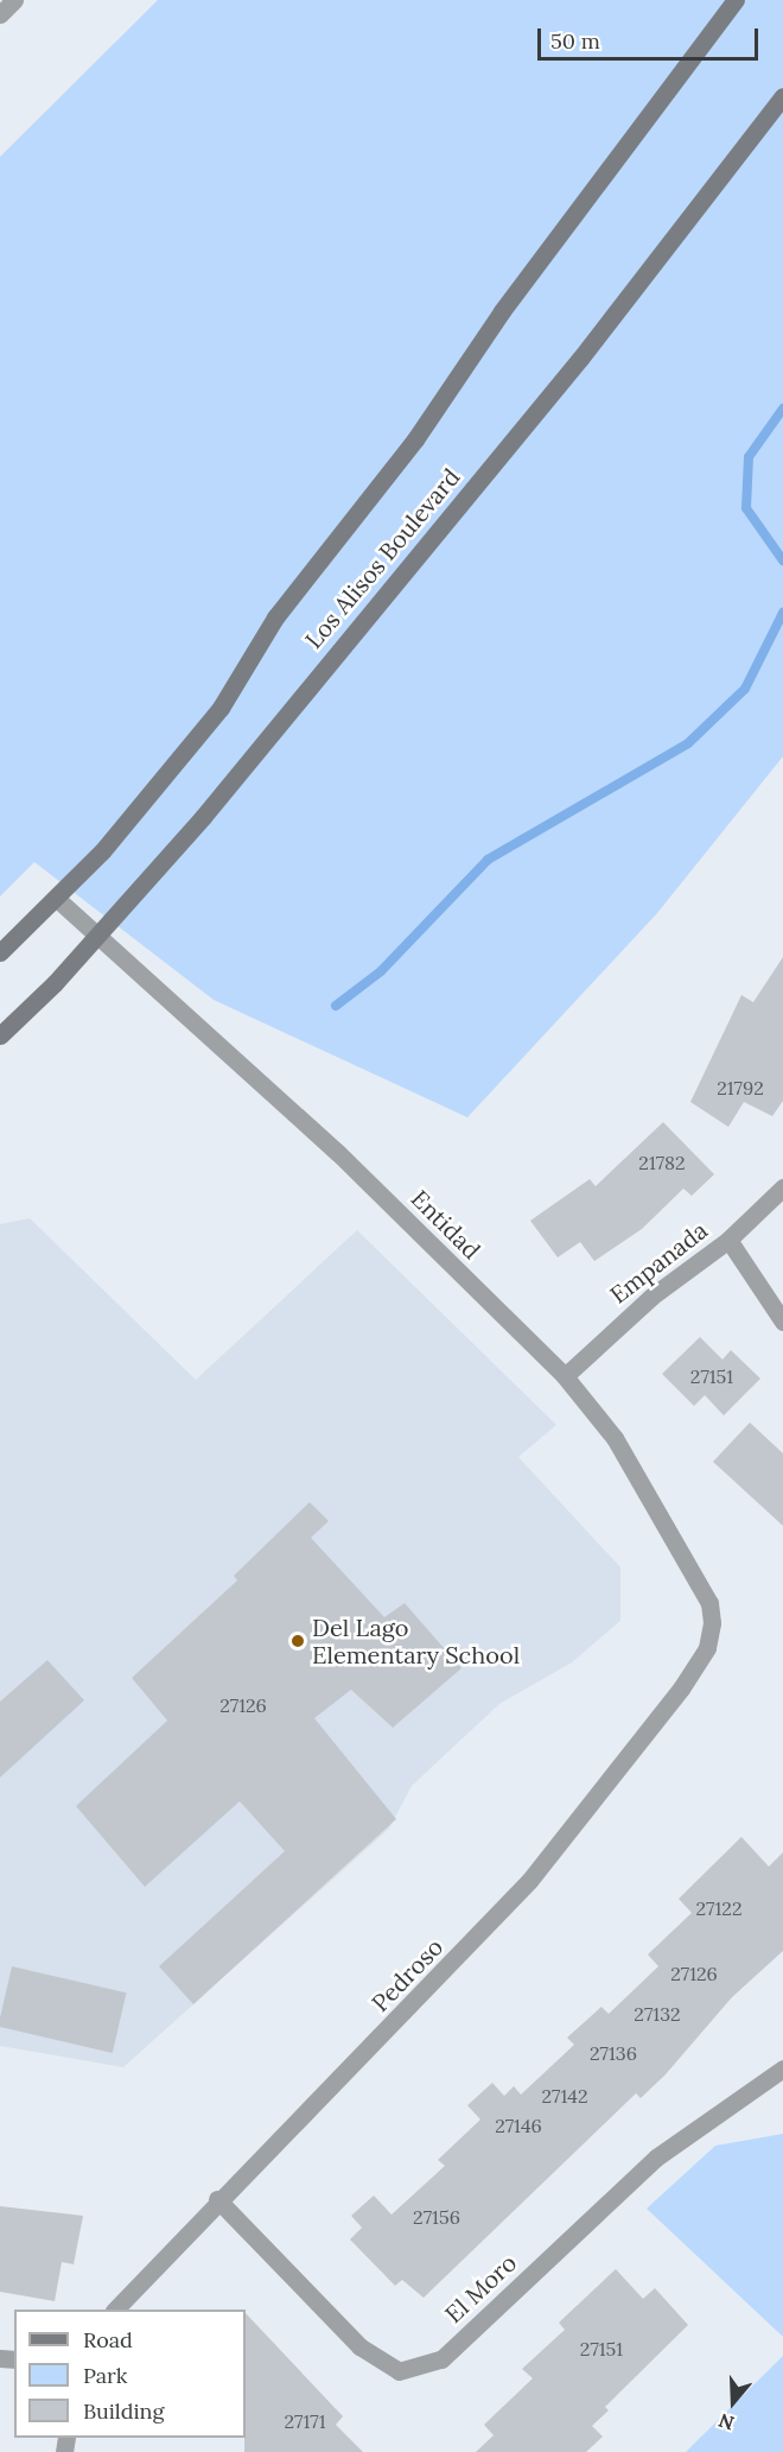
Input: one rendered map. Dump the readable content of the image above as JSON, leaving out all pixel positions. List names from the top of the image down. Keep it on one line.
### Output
{"streets":{"main road":["Los Alisos Boulevard"],"street":["Entidad","Empanada","Pedroso","El Moro"]},"crossings":[["Los Alisos Boulevard","Entidad"],["Entidad","Empanada"],["Entidad","Pedroso"],["Pedroso","El Moro"]],"places":["Del Lago Elementary School"],"house_numbers":["21792","21782","27151","27126","27122","27126","27132","27136","27142","27146","27156","27151","27171"],"legend":["Road","Park","Building"],"scale_bar":"50 m","north":"bottom"}
